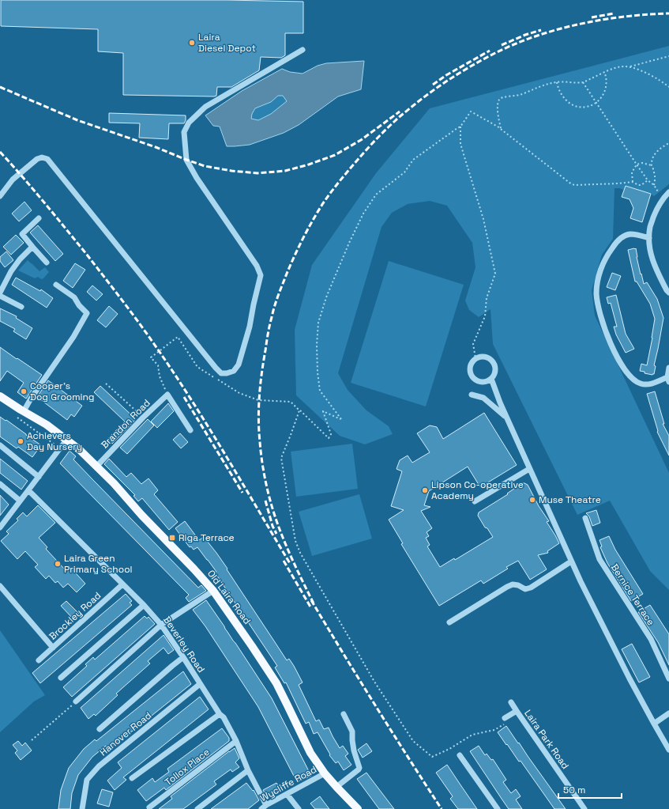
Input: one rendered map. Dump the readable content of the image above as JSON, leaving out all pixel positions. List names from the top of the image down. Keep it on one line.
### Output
{"streets":{"main road":["Old Laira Road"],"street":["Brandon Road","Bernice Terrace","Brockley Road","Beverley Road","Hanover Road","Laira Park Road","Tollox Place","Wycliffe Road"]},"crossings":[["Brandon Road","Old Laira Road"],["Old Laira Road","Wycliffe Road"],["Brockley Road","Beverley Road"],["Beverley Road","Hanover Road"],["Beverley Road","Tollox Place"],["Beverley Road","Wycliffe Road"]],"places":{"other":["Laira Diesel Depot","Cooper's Dog Grooming","Achievers Day Nursery","Lipson Co-operative Academy","Muse Theatre","Laira Green Primary School"],"transit":["Riga Terrace"]},"scale_bar":"50 m"}
